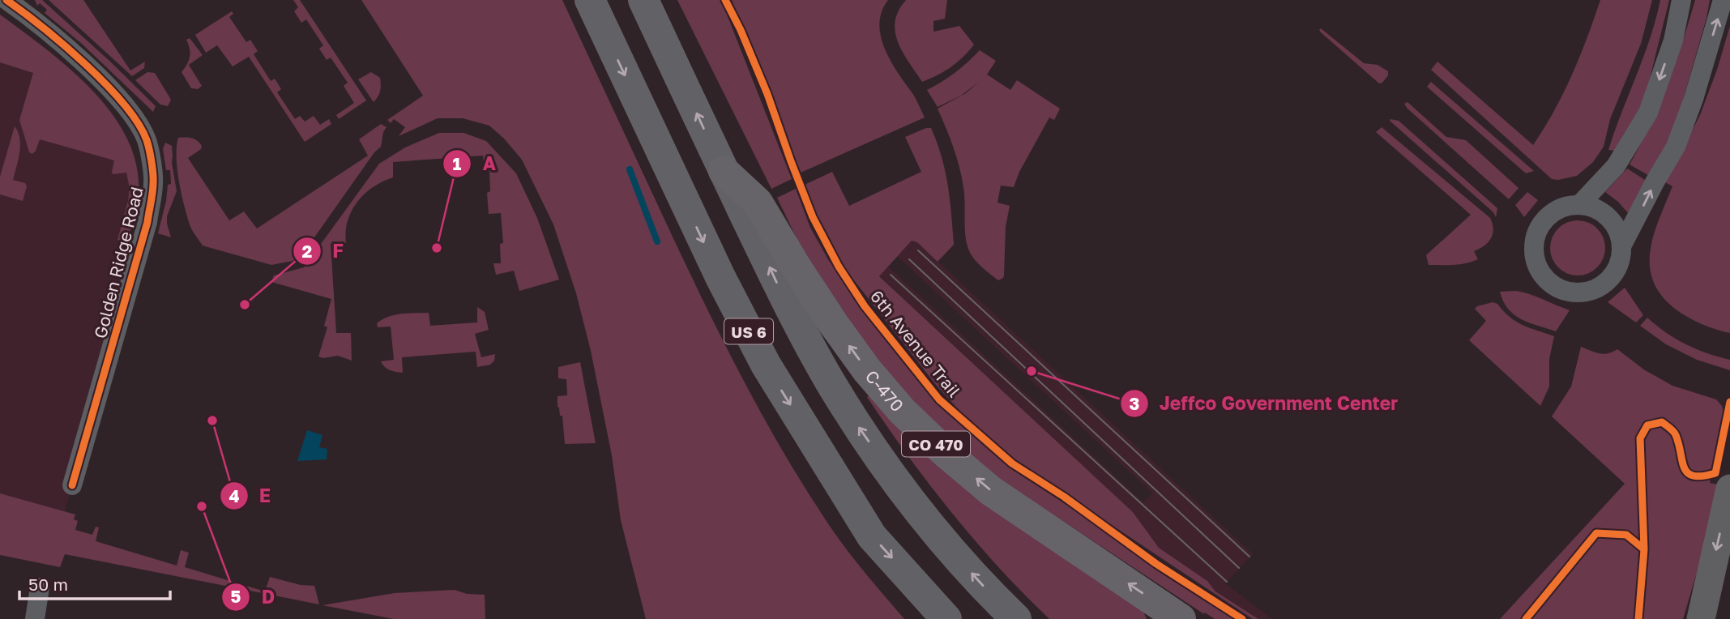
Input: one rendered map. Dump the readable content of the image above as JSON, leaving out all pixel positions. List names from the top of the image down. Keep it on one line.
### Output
{"streets":{"highway":["US 6","C-470","CO 470"],"street":["Golden Ridge Road"],"cycle path":["6th Avenue Trail"]},"crossings":[["US 6","C-470"]],"places":["A","F","Jeffco Government Center","E","D"],"scale_bar":"50 m"}
